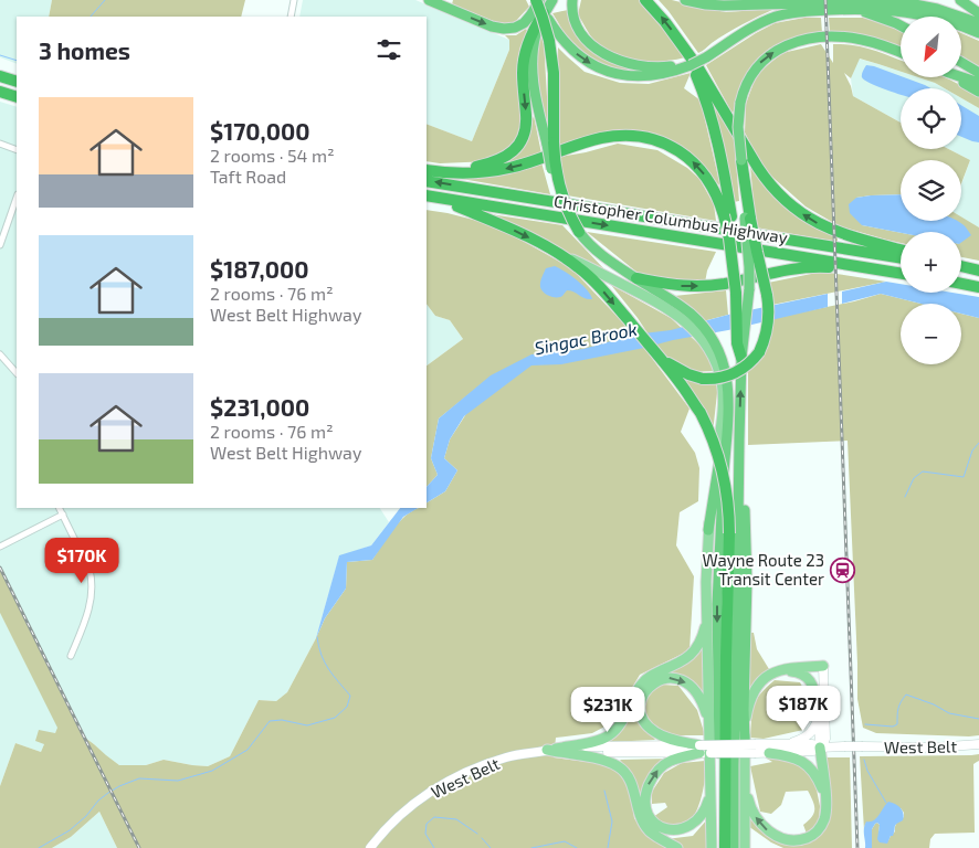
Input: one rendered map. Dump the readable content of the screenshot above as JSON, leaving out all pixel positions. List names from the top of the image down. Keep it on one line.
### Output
{"streets":{"highway":["Christopher Columbus Highway"],"main road":["West Belt"]},"water":["Singac Brook"],"places":{"station":["Wayne Route 23 Transit Center"]},"north":"bottom left","page":{"map_buttons":["+","−"],"heading":"3 homes","list":[{"name":"$170,000","note":"2 rooms · 54 m² · Taft Road"},{"name":"$187,000","note":"2 rooms · 76 m² · West Belt Highway"},{"name":"$231,000","note":"2 rooms · 76 m² · West Belt Highway"}],"price":["$170K","$187K","$231K"]}}
